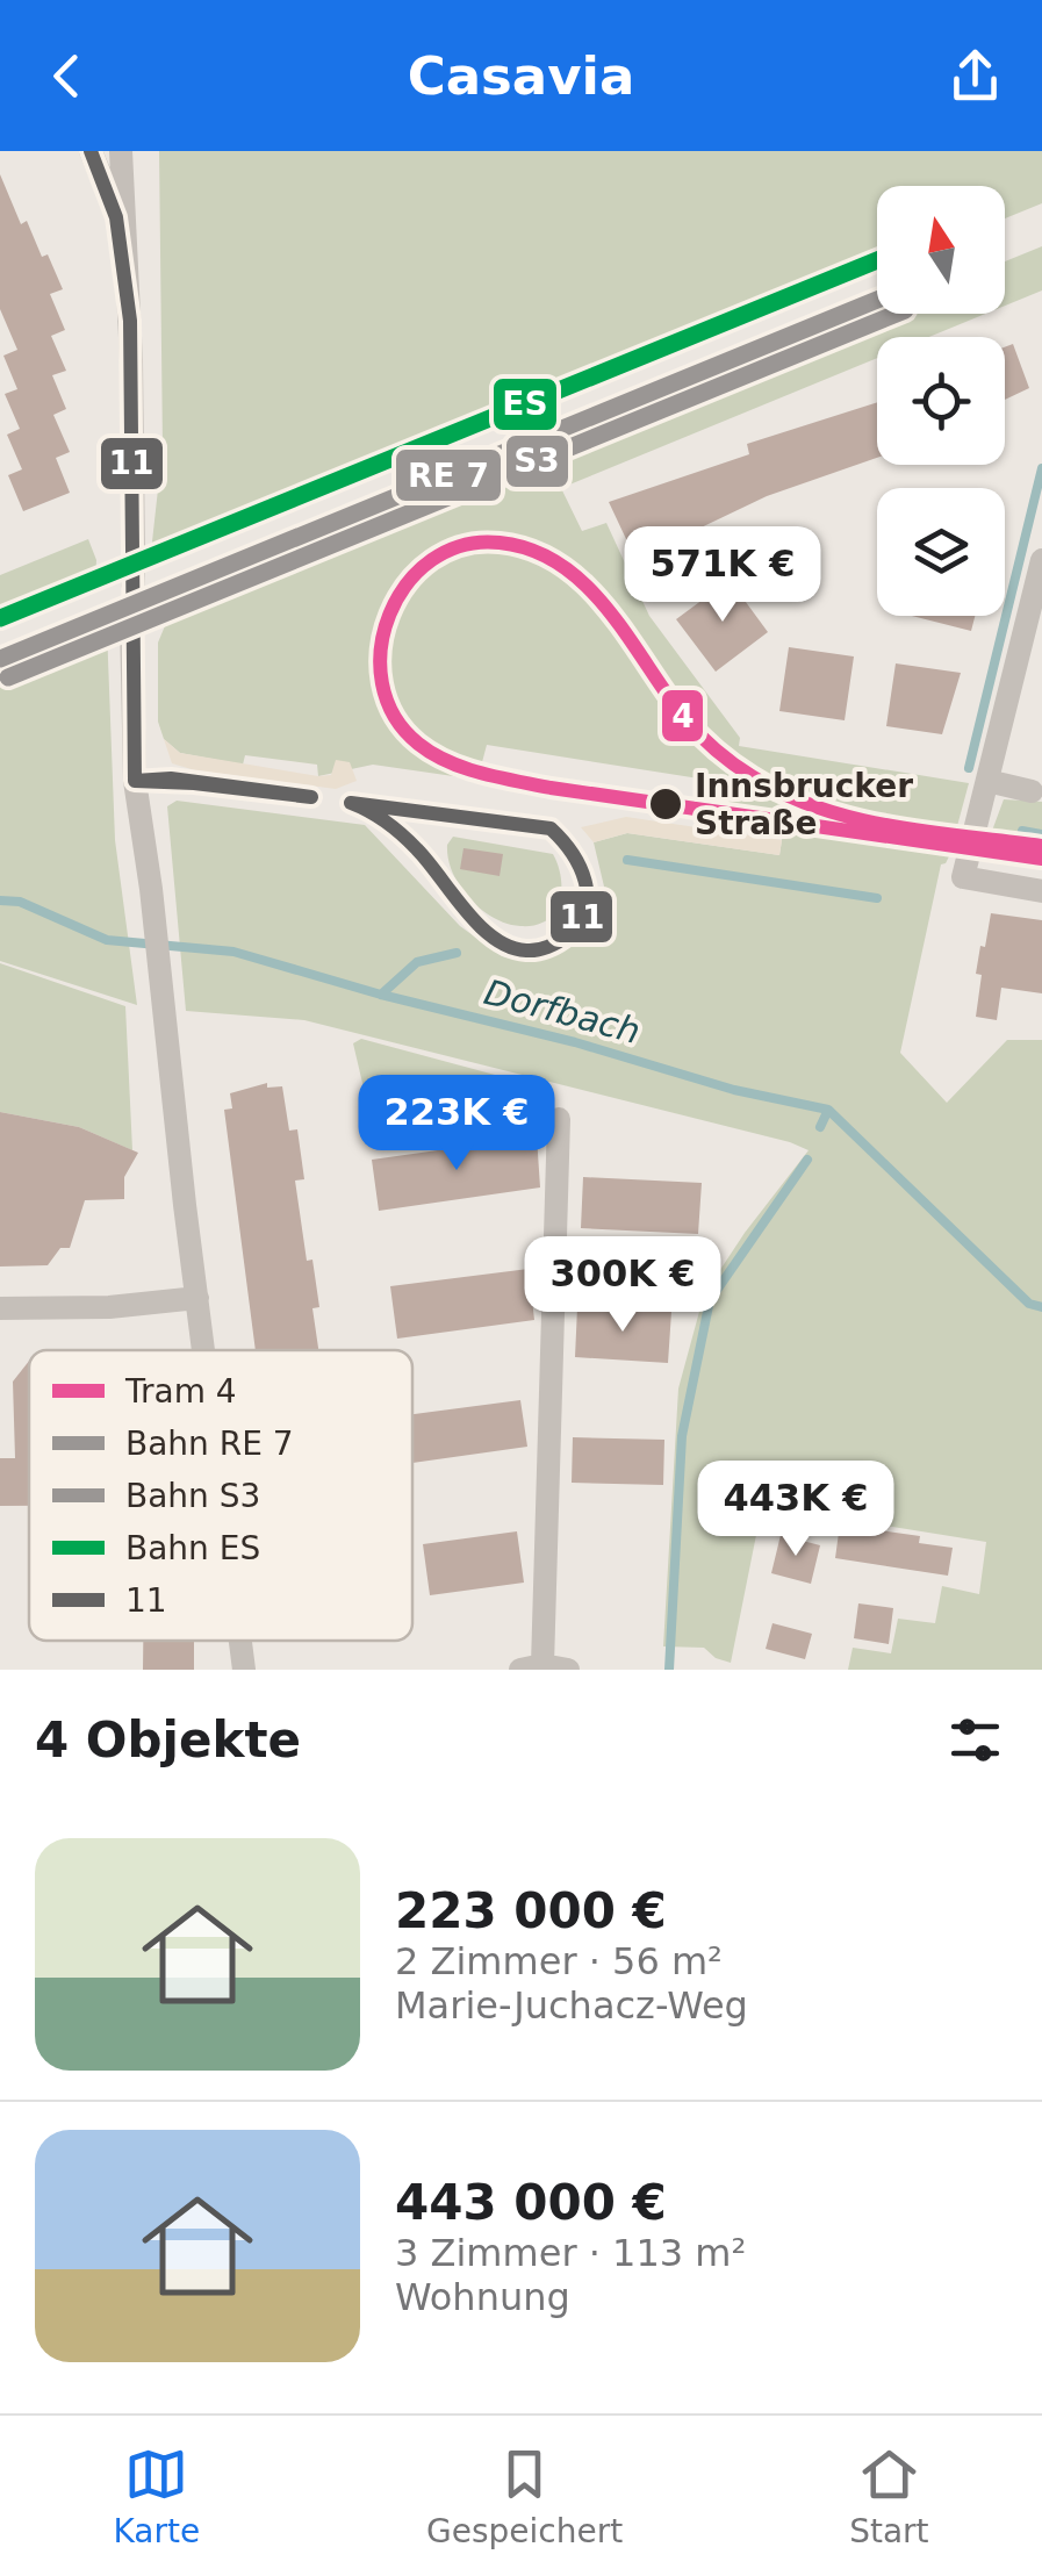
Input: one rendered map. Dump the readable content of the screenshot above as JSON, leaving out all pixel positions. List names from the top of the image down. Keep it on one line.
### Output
{"water":["Dorfbach"],"places":["Innsbrucker Straße"],"lines":["transit line 11","rail line ES","rail line S3","tram line 4"],"legend":["Tram 4","Bahn RE 7","Bahn S3","Bahn ES","11"],"north":"top","page":{"header":"Casavia","price":["571K €","223K €","300K €","443K €"],"heading":"4 Objekte","list":[{"name":"223 000 €","note":"2 Zimmer · 56 m² · Marie-Juchacz-Weg"},{"name":"443 000 €","note":"3 Zimmer · 113 m² · Wohnung"}],"tabs":["Karte","Gespeichert","Start"]}}
